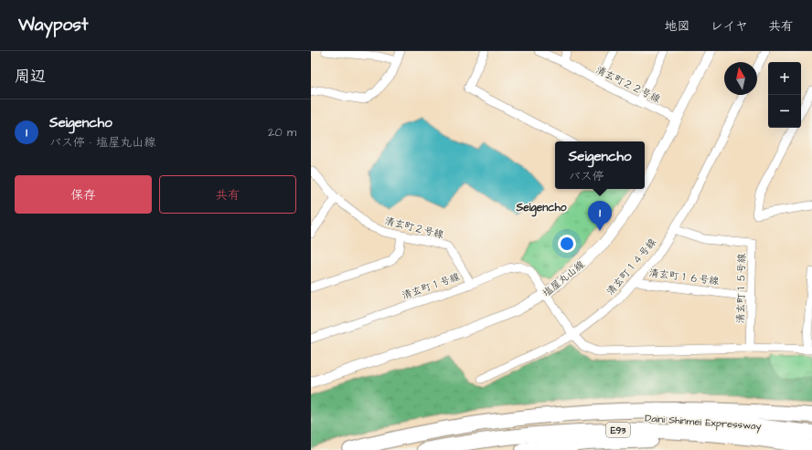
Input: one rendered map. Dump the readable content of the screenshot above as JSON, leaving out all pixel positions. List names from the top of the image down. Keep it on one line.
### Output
{"streets":{"highway":["Daini Shinmei Expressway","E93"],"street":["清玄町２２号線","清玄町２号線","清玄町１４号線","清玄町１６号線","塩屋丸山線","清玄町１号線","清玄町１５号線"]},"crossings":[["清玄町２２号線","塩屋丸山線"],["清玄町２号線","清玄町１号線"],["清玄町１４号線","清玄町１６号線"],["清玄町１４号線","清玄町１号線"],["清玄町１４号線","清玄町１５号線"],["清玄町１６号線","清玄町１５号線"],["塩屋丸山線","清玄町１号線"],["清玄町１号線","清玄町１５号線"]],"districts":["Seigencho"],"north":"top","page":{"header":"Waypost","nav":["地図","レイヤ","共有"],"heading":"周辺","map_buttons":["+","−"],"list":[{"mark":"1","name":"Seigencho","note":"バス停 · 塩屋丸山線","value":"20 m"}],"popup":["Seigencho","バス停"],"buttons":["保存","共有"],"pins":"1"}}
